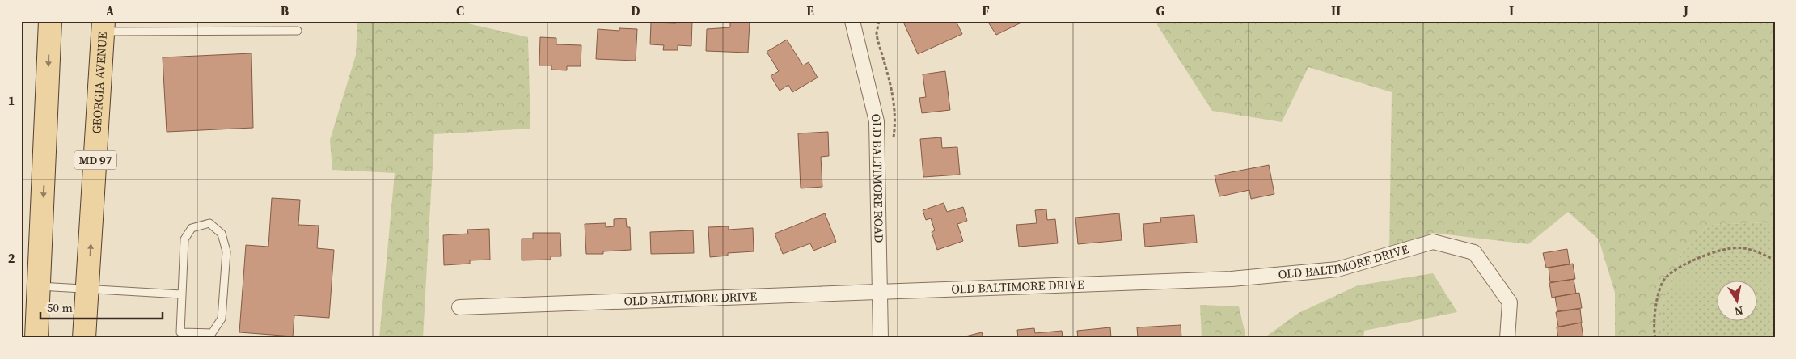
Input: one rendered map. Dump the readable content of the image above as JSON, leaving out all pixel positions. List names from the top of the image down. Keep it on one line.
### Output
{"streets":{"main road":["GEORGIA AVENUE","MD 97"],"street":["OLD BALTIMORE ROAD","OLD BALTIMORE DRIVE"]},"crossings":[["OLD BALTIMORE ROAD","OLD BALTIMORE DRIVE"]],"scale_bar":"50 m","north":"bottom","grid":{"columns":["A","B","C","D","E","F","G","H","I","J"],"rows":["1","2"]}}
